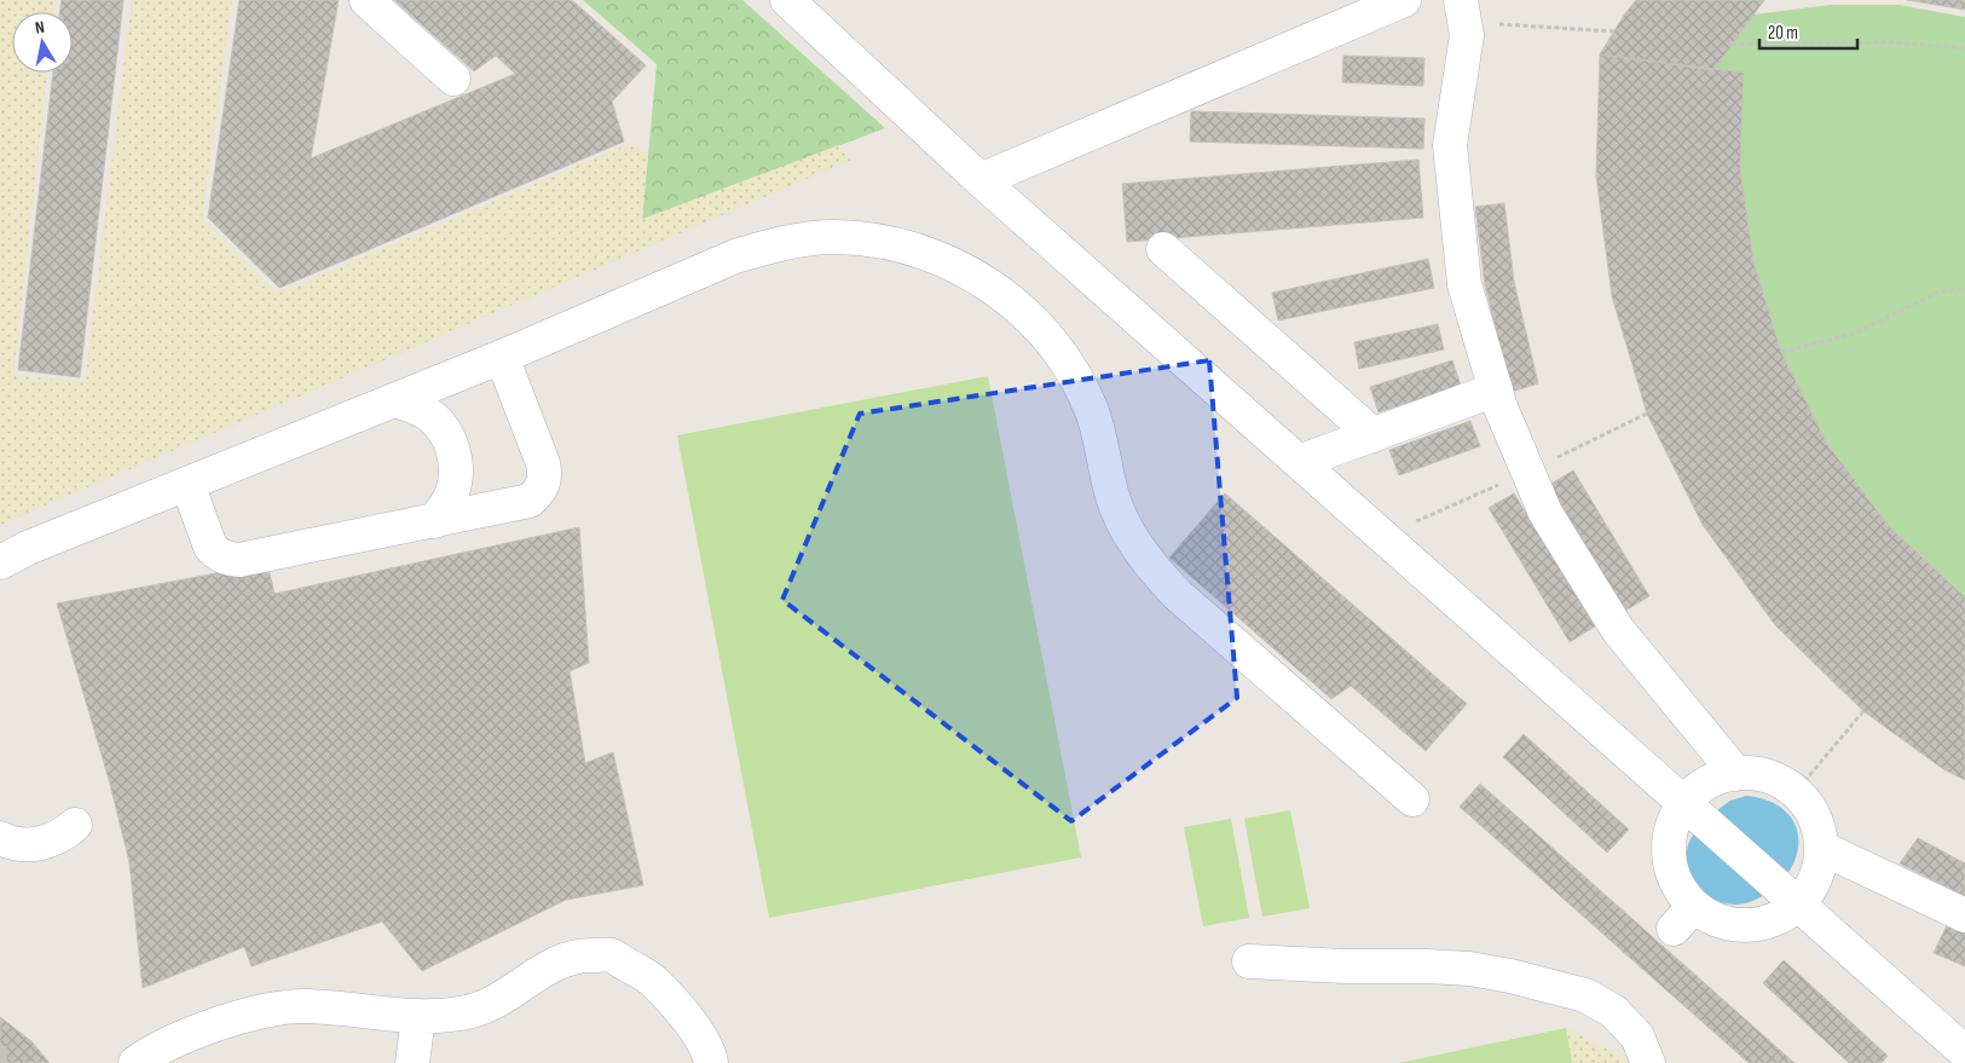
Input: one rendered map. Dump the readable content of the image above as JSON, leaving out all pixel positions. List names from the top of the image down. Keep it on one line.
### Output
{"scale_bar":"20 m","north":"top"}
